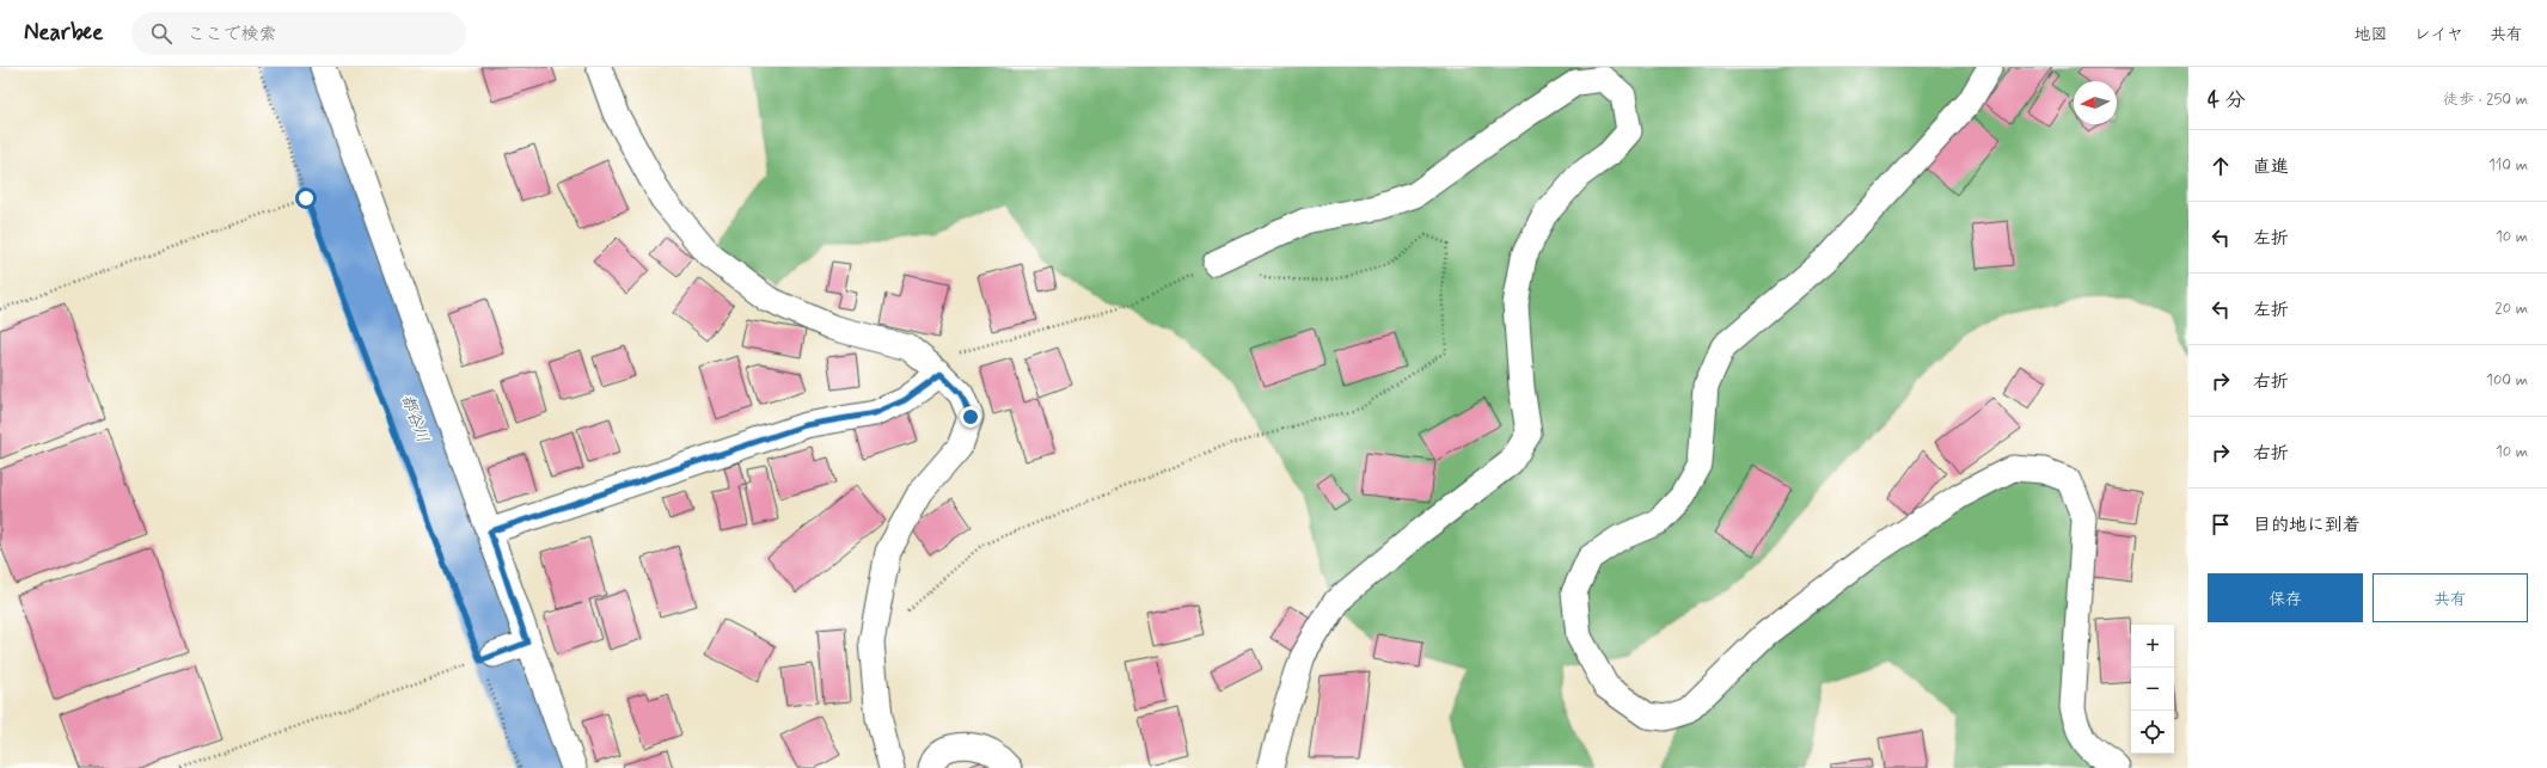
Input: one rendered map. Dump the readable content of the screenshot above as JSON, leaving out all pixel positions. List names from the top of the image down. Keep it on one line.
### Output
{"water":["都谷川"],"north":"left","page":{"header":"Nearbee","search":"ここで検索","nav":["地図","レイヤ","共有"],"heading":["4 分","徒歩 · 250 m"],"list":[["直進","110 m"],["左折","10 m"],["左折","20 m"],["右折","100 m"],["右折","10 m"],"目的地に到着"],"buttons":["保存","共有"],"map_buttons":["+","−"]}}
